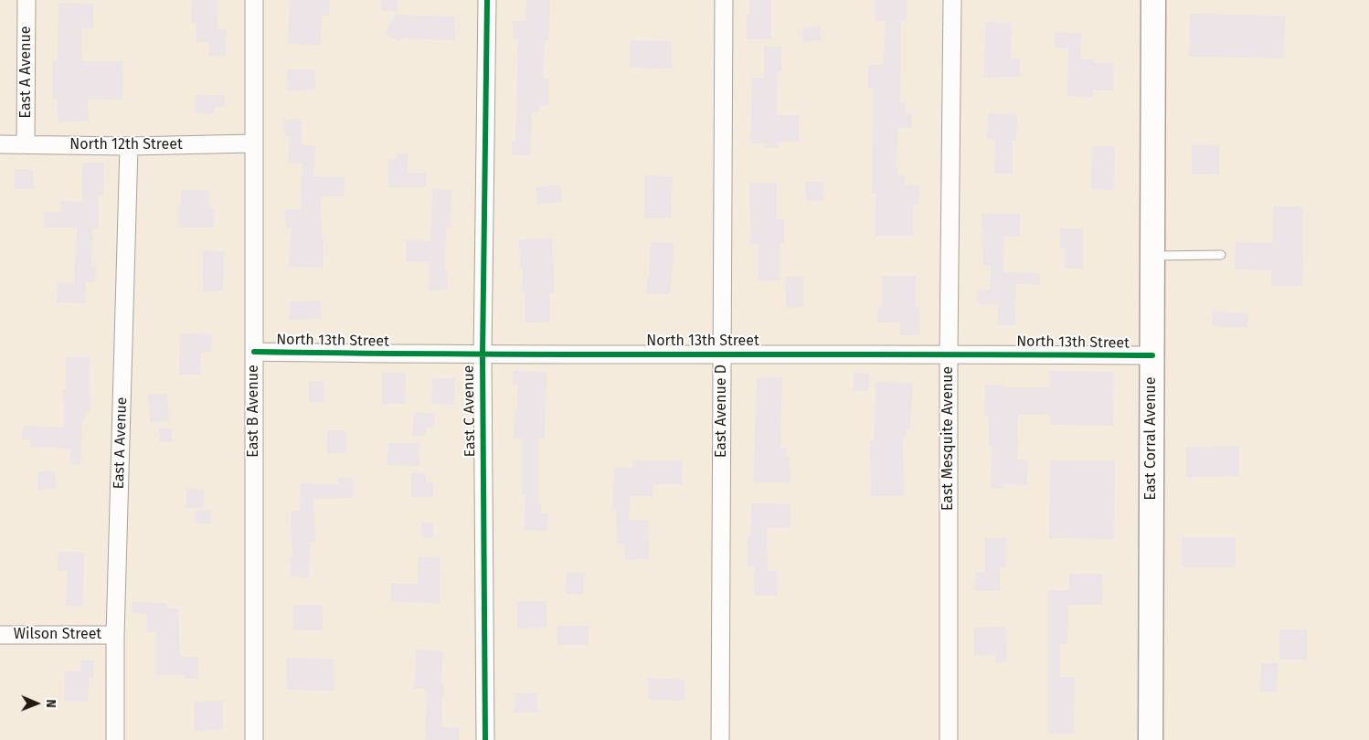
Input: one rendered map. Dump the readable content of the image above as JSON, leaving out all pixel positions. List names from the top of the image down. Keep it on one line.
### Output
{"streets":{"main road":["East Corral Avenue"],"street":["East A Avenue","North 12th Street","North 13th Street","East B Avenue","East C Avenue","East Avenue D","East Mesquite Avenue","Wilson Street"]},"crossings":[["East A Avenue","North 12th Street"],["East A Avenue","Wilson Street"],["North 12th Street","East B Avenue"],["North 13th Street","East B Avenue"],["North 13th Street","East C Avenue"],["North 13th Street","East Avenue D"],["North 13th Street","East Mesquite Avenue"],["North 13th Street","East Corral Avenue"]],"north":"right"}
